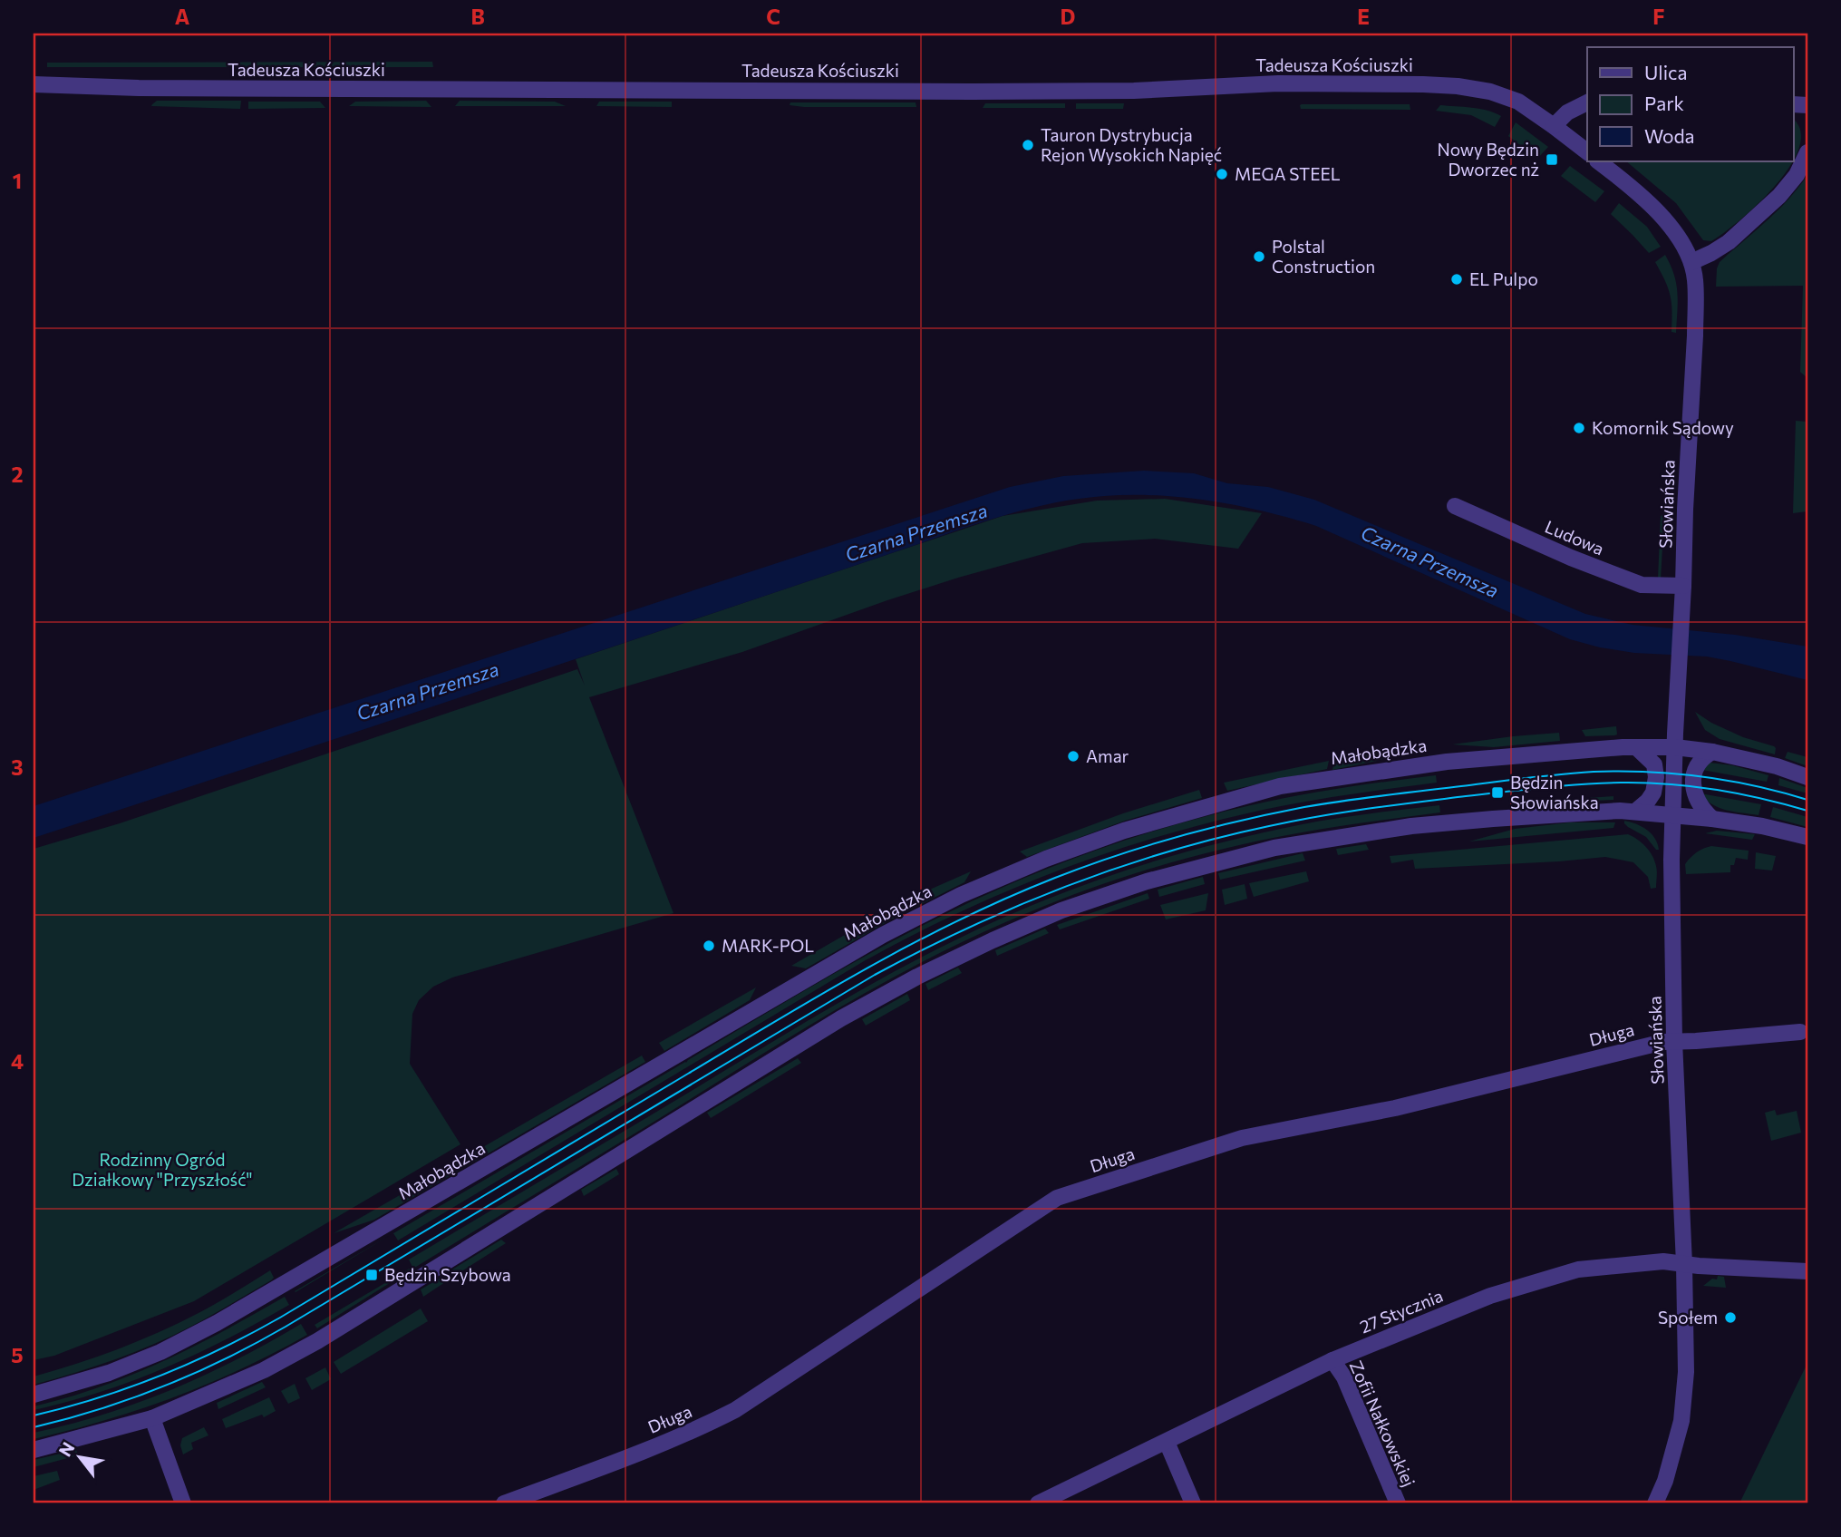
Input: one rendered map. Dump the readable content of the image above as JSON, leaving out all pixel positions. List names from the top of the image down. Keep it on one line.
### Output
{"streets":{"street":["Tadeusza Kościuszki","Słowiańska","Ludowa","Małobądzka","Długa","27 Stycznia","Zofii Nałkowskiej"]},"crossings":[["Słowiańska","Ludowa"],["Słowiańska","Małobądzka"],["Słowiańska","Długa"],["Słowiańska","27 Stycznia"],["27 Stycznia","Zofii Nałkowskiej"]],"water":["Czarna Przemsza"],"parks":["Rodzinny Ogród Działkowy \"Przyszłość\""],"places":{"other":["Tauron Dystrybucja Rejon Wysokich Napięć","MEGA STEEL","Polstal Construction","EL Pulpo","Komornik Sądowy","Amar","MARK-POL","Społem"],"transit":["Nowy Będzin Dworzec nż","Będzin Słowiańska","Będzin Szybowa"]},"legend":["Ulica","Park","Woda"],"north":"top left","grid":{"columns":["A","B","C","D","E","F"],"rows":["1","2","3","4","5"]}}
